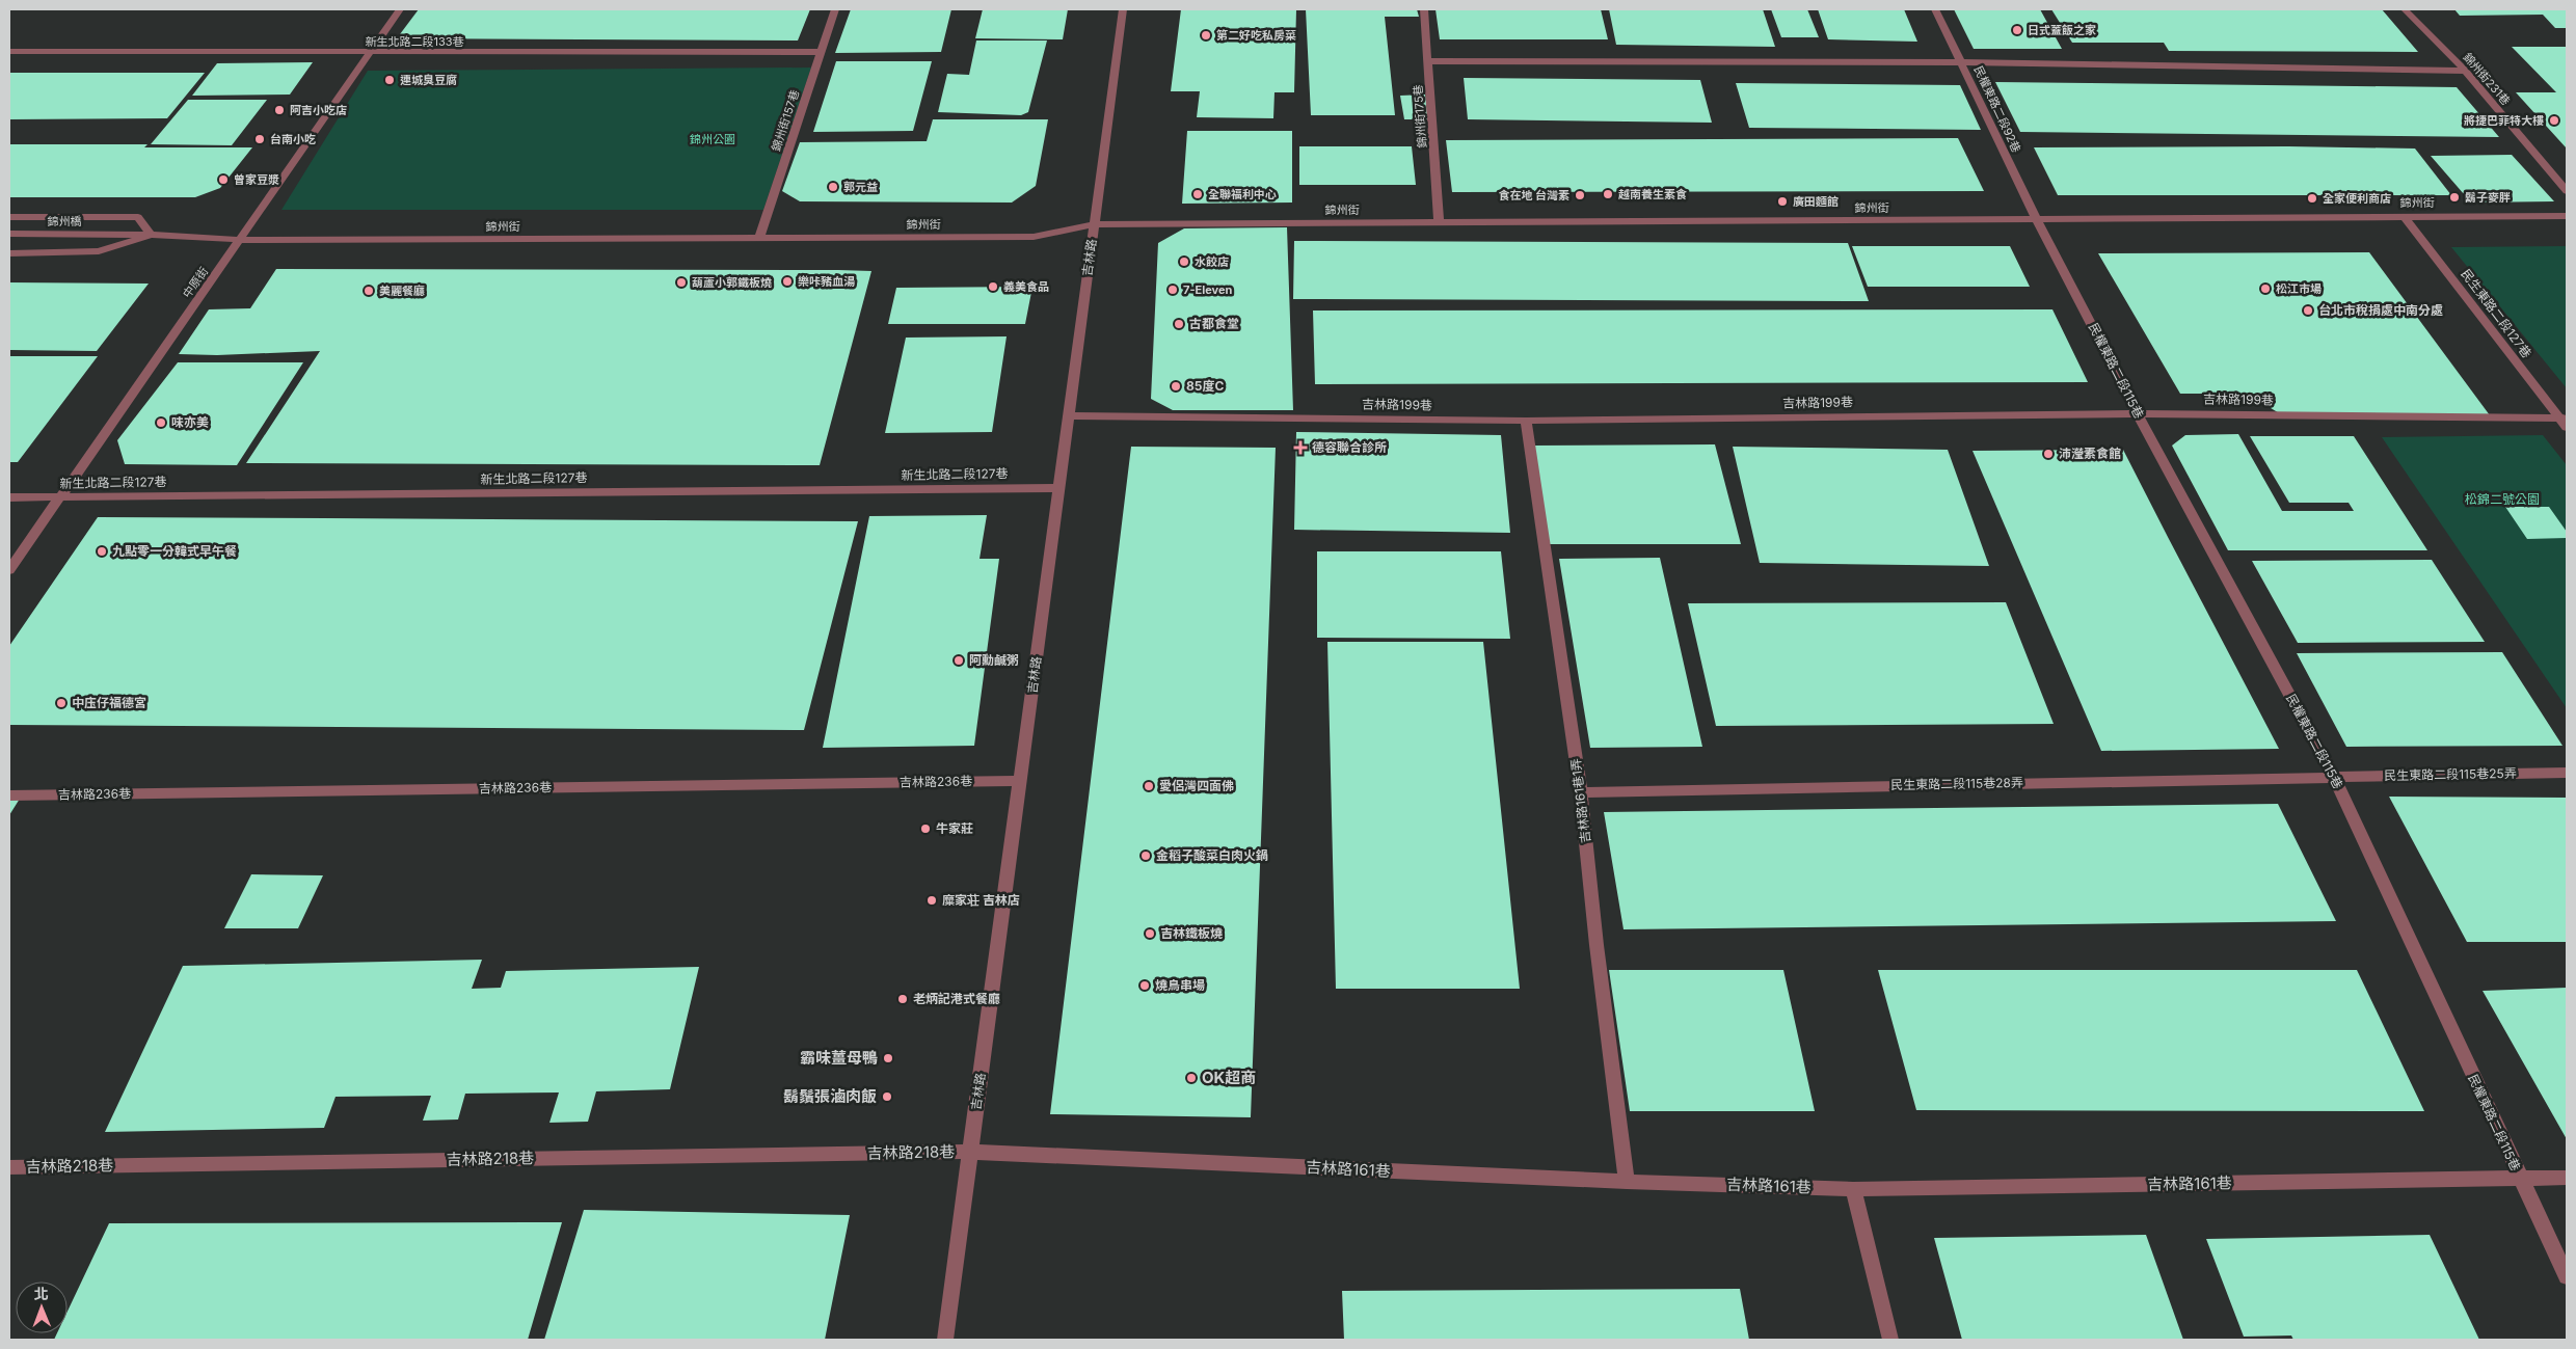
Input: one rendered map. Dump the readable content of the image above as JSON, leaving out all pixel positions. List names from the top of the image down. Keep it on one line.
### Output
{"streets":{"street":["新生北路二段133巷","錦州街231巷","民權東路二段92巷","錦州街175巷","錦州街157巷","錦州街","錦州橋","吉林路","中原街","民生東路二段127巷","民權東路二段115巷","吉林路199巷","新生北路二段127巷","民生東路二段115巷25弄","吉林路236巷","民生東路二段115巷28弄","吉林路161巷1弄","吉林路218巷","吉林路161巷"]},"crossings":[["新生北路二段133巷","錦州街157巷"],["新生北路二段133巷","中原街"],["民權東路二段92巷","錦州街"],["民權東路二段92巷","民權東路二段115巷"],["錦州街175巷","錦州街"],["錦州街157巷","錦州街"],["錦州街","錦州橋"],["錦州街","吉林路"],["錦州街","中原街"],["錦州街","民生東路二段127巷"],["錦州街","民權東路二段115巷"],["吉林路","吉林路199巷"],["吉林路","新生北路二段127巷"],["吉林路","吉林路236巷"],["吉林路","吉林路218巷"],["吉林路","吉林路161巷"],["中原街","新生北路二段127巷"],["民生東路二段127巷","吉林路199巷"],["民權東路二段115巷","吉林路199巷"],["民權東路二段115巷","民生東路二段115巷25弄"],["民權東路二段115巷","民生東路二段115巷28弄"],["民權東路二段115巷","吉林路161巷"],["吉林路199巷","吉林路161巷1弄"],["民生東路二段115巷25弄","民生東路二段115巷28弄"],["民生東路二段115巷28弄","吉林路161巷1弄"],["吉林路161巷1弄","吉林路161巷"],["吉林路218巷","吉林路161巷"]],"parks":["錦州公園","松錦二號公園"],"places":{"other":["日式蓋飯之家","第二好吃私房菜","連城臭豆腐","阿吉小吃店","將捷巴菲特大樓","台南小吃","曾家豆漿","郭元益","全聯福利中心","越南養生素食","食在地 台灣素","鬍子麥胖","全家便利商店","廣田麵館","水餃店","樂咔豬血湯","葫蘆小郭鐵板燒","義美食品","松江市場","7-Eleven","美麗餐廳","台北市稅捐處中南分處","古都食堂","85度C","味亦美","沛瀅素食館","九點零一分韓式早午餐","阿勳鹹粥","中庒仔福德宮","愛侶灣四面佛","牛家莊","金稻子酸菜白肉火鍋","糜家荘 吉林店","吉林鐵板燒","燒鳥串場","老炳記港式餐廳","霸味薑母鴨","OK超商","鬍鬚張滷肉飯"],"health":["德容聯合診所"]},"north":"top"}
